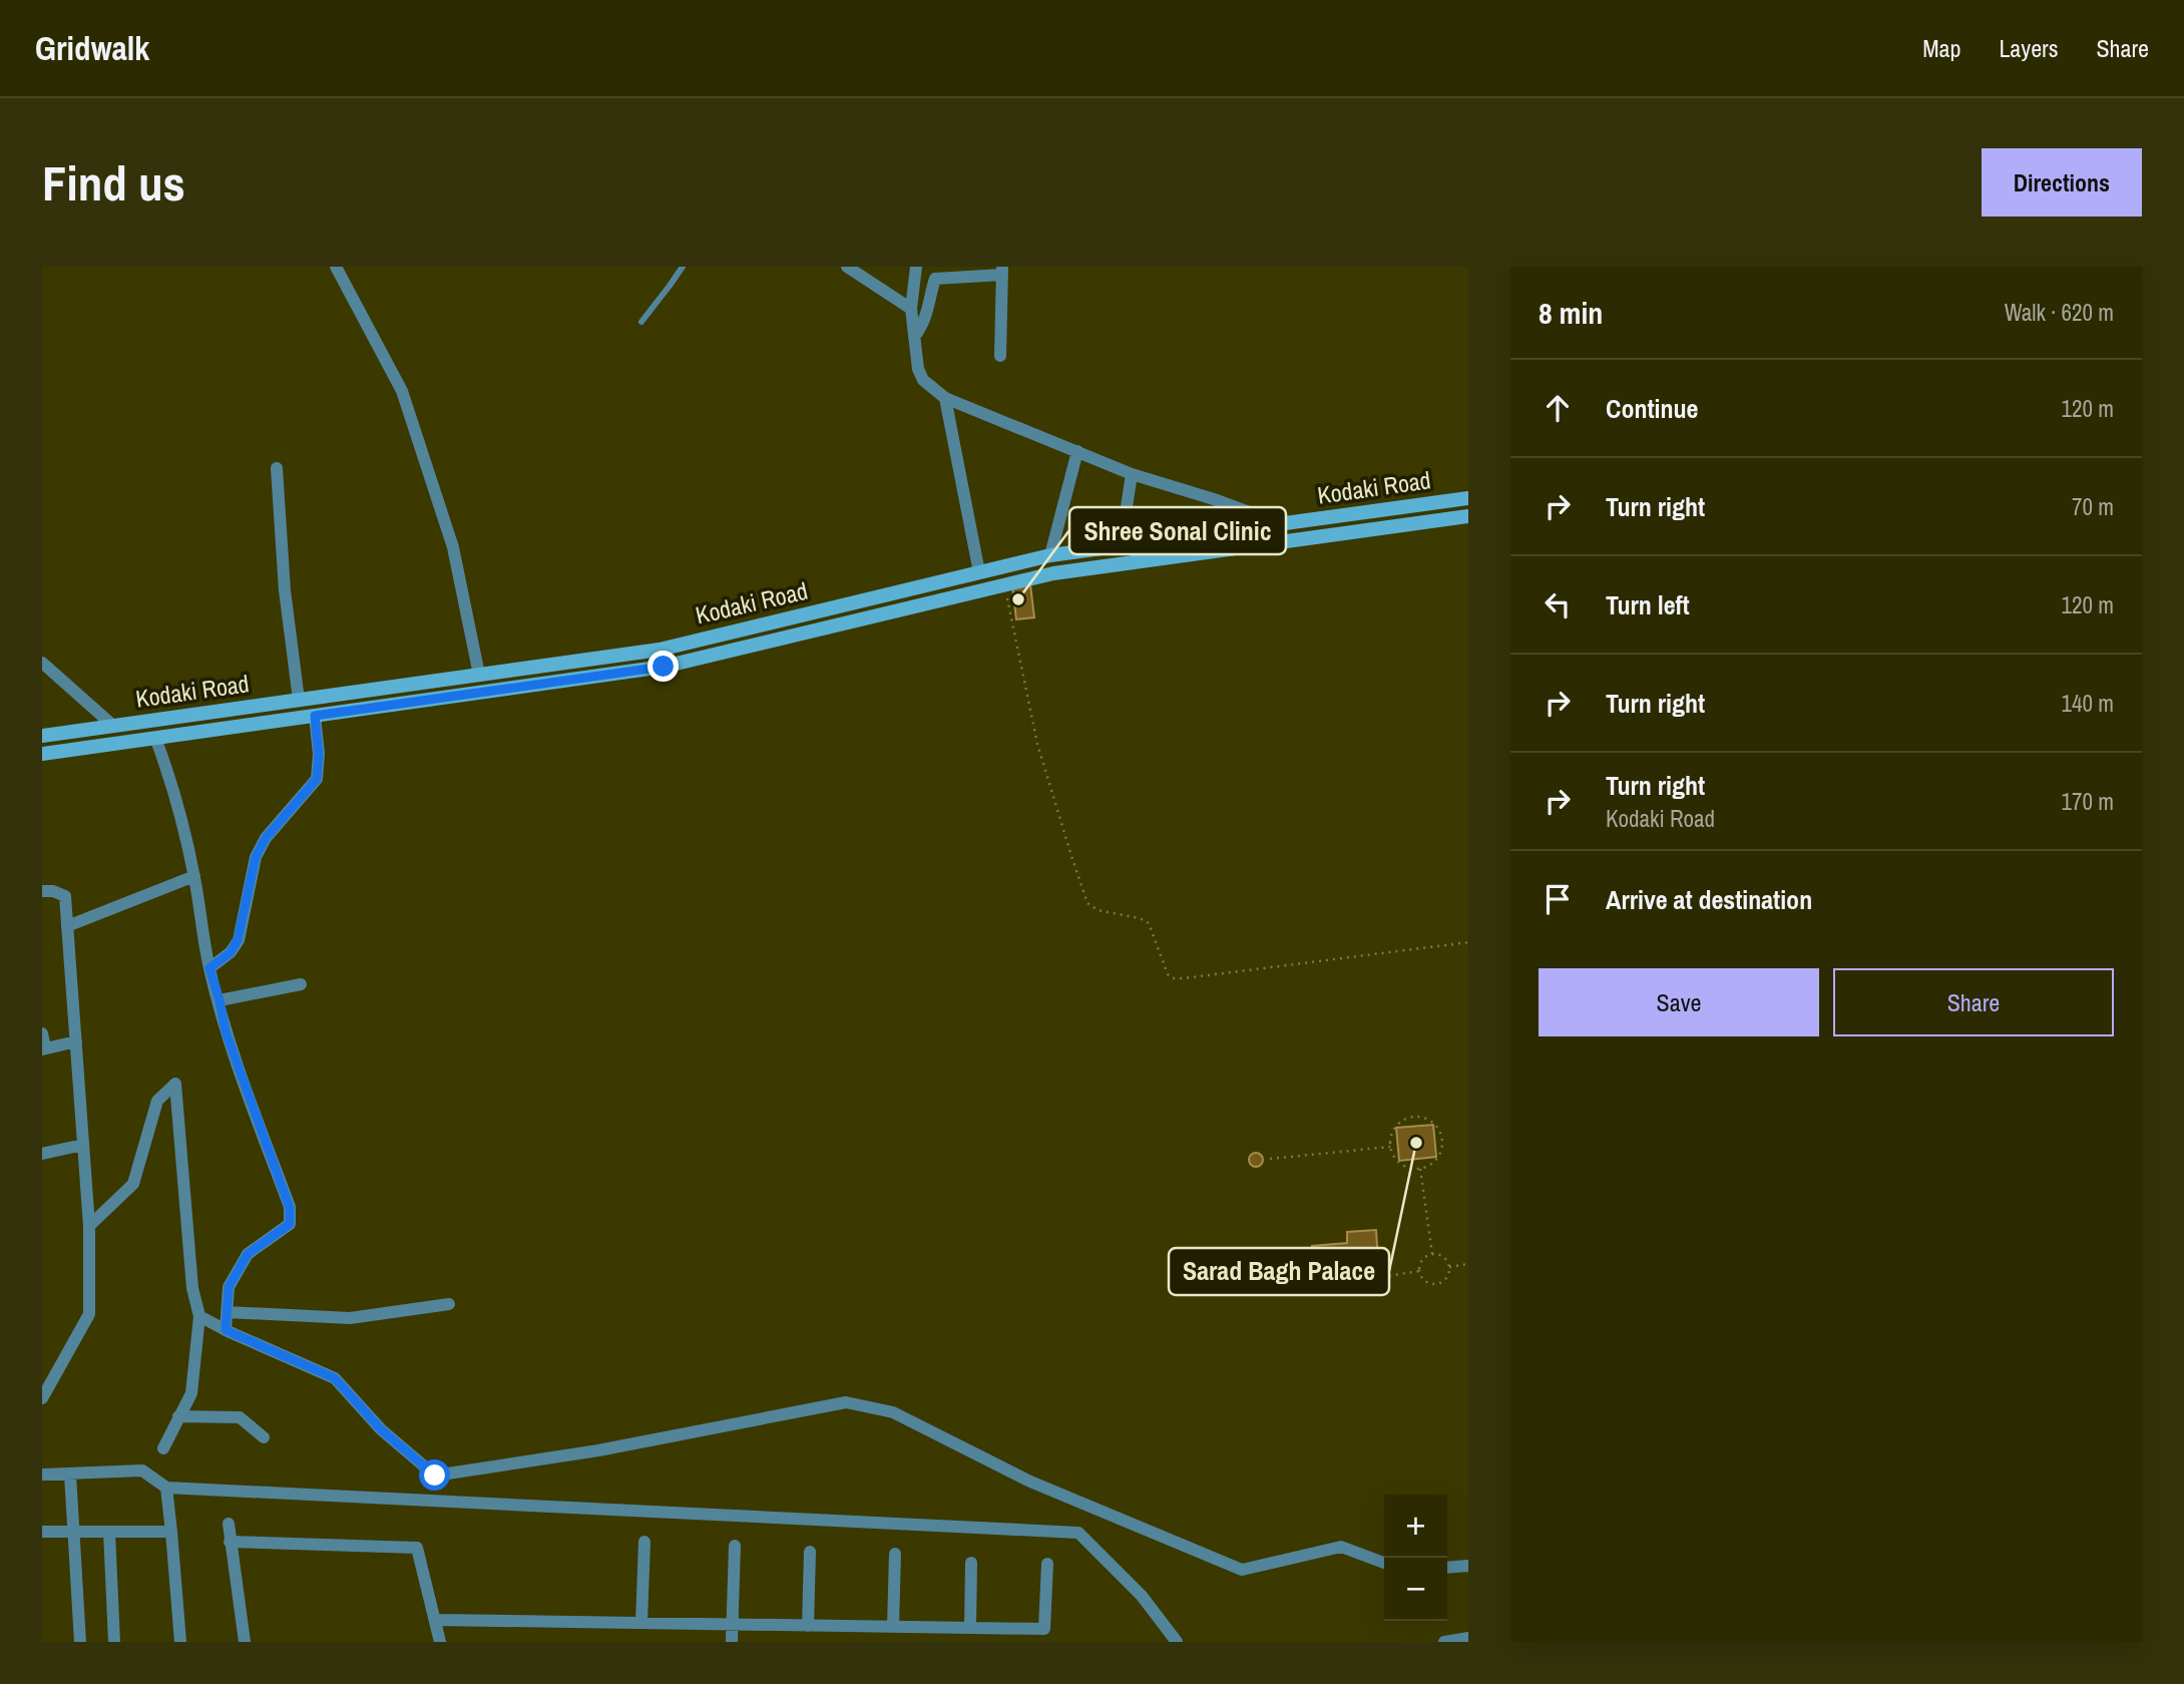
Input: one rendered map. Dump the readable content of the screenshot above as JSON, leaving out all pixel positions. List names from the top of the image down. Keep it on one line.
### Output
{"streets":{"main road":["Kodaki Road"]},"places":["Shree Sonal Clinic","Sarad Bagh Palace"],"page":{"header":"Gridwalk","nav":["Map","Layers","Share"],"buttons":["Directions",["Save","Share"]],"title":"Find us","heading":["8 min","Walk · 620 m"],"list":[["Continue","120 m"],["Turn right","70 m"],["Turn left","120 m"],["Turn right","140 m"],["Turn right","Kodaki Road","170 m"],"Arrive at destination"],"map_buttons":["+","−"]}}
